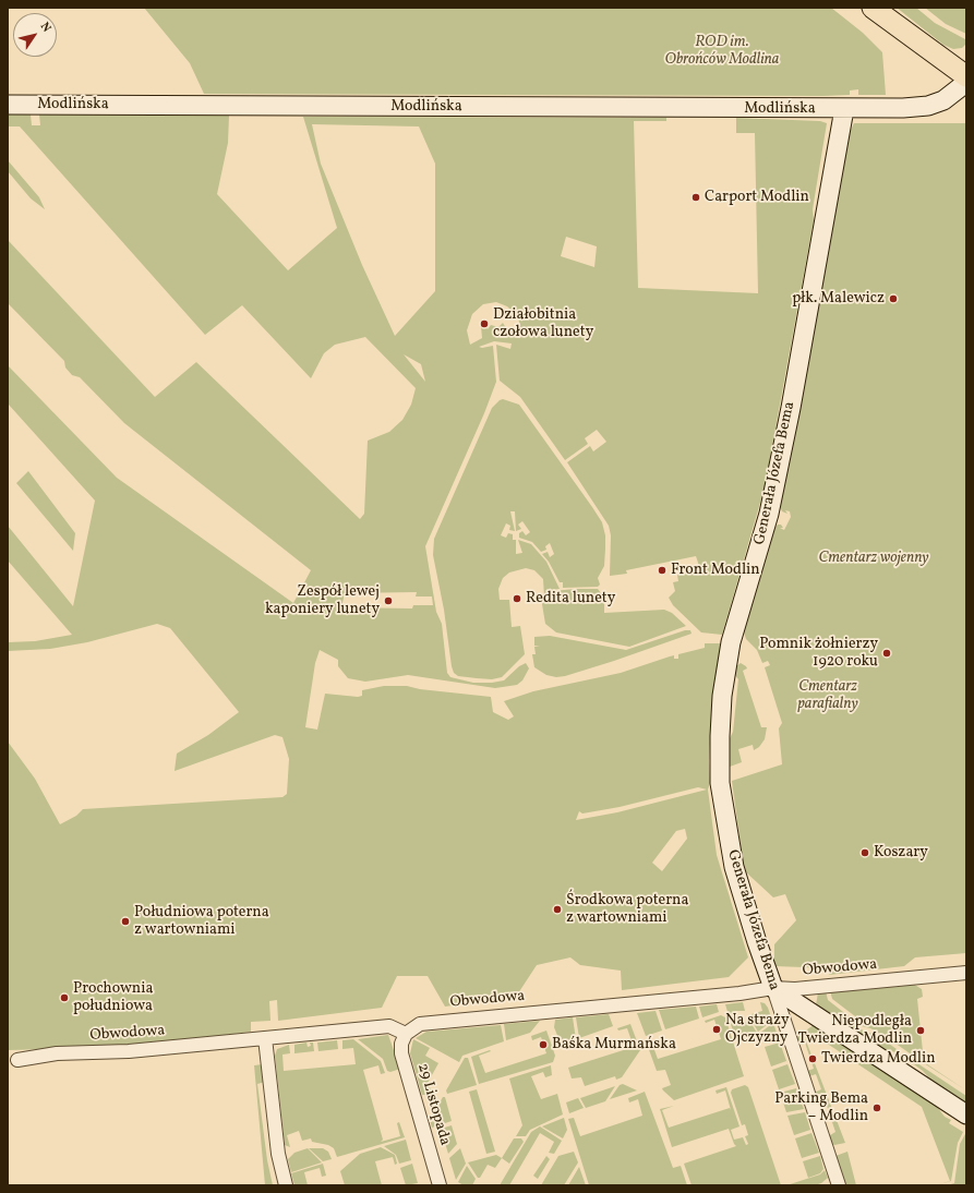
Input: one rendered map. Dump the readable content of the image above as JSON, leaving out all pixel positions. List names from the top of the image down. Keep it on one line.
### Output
{"streets":{"street":["Modlińska","Generała Józefa Bema","Obwodowa","29 Listopada"]},"crossings":[["Modlińska","Generała Józefa Bema"],["Generała Józefa Bema","Obwodowa"],["Obwodowa","29 Listopada"]],"parks":["ROD im. Obrońców Modlina","Cmentarz wojenny","Cmentarz parafialny"],"places":["Carport Modlin","płk. Malewicz","Działobitnia czołowa lunety","Front Modlin","Redita lunety","Zespół lewej kaponiery lunety","Pomnik żołnierzy 1920 roku","Koszary","Środkowa poterna z wartowniami","Południowa poterna z wartowniami","Prochownia południowa","Na straży Ojczyzny","Niepodległa Twierdza Modlin","Baśka Murmańska","Twierdza Modlin","Parking Bema – Modlin"],"north":"top right"}
